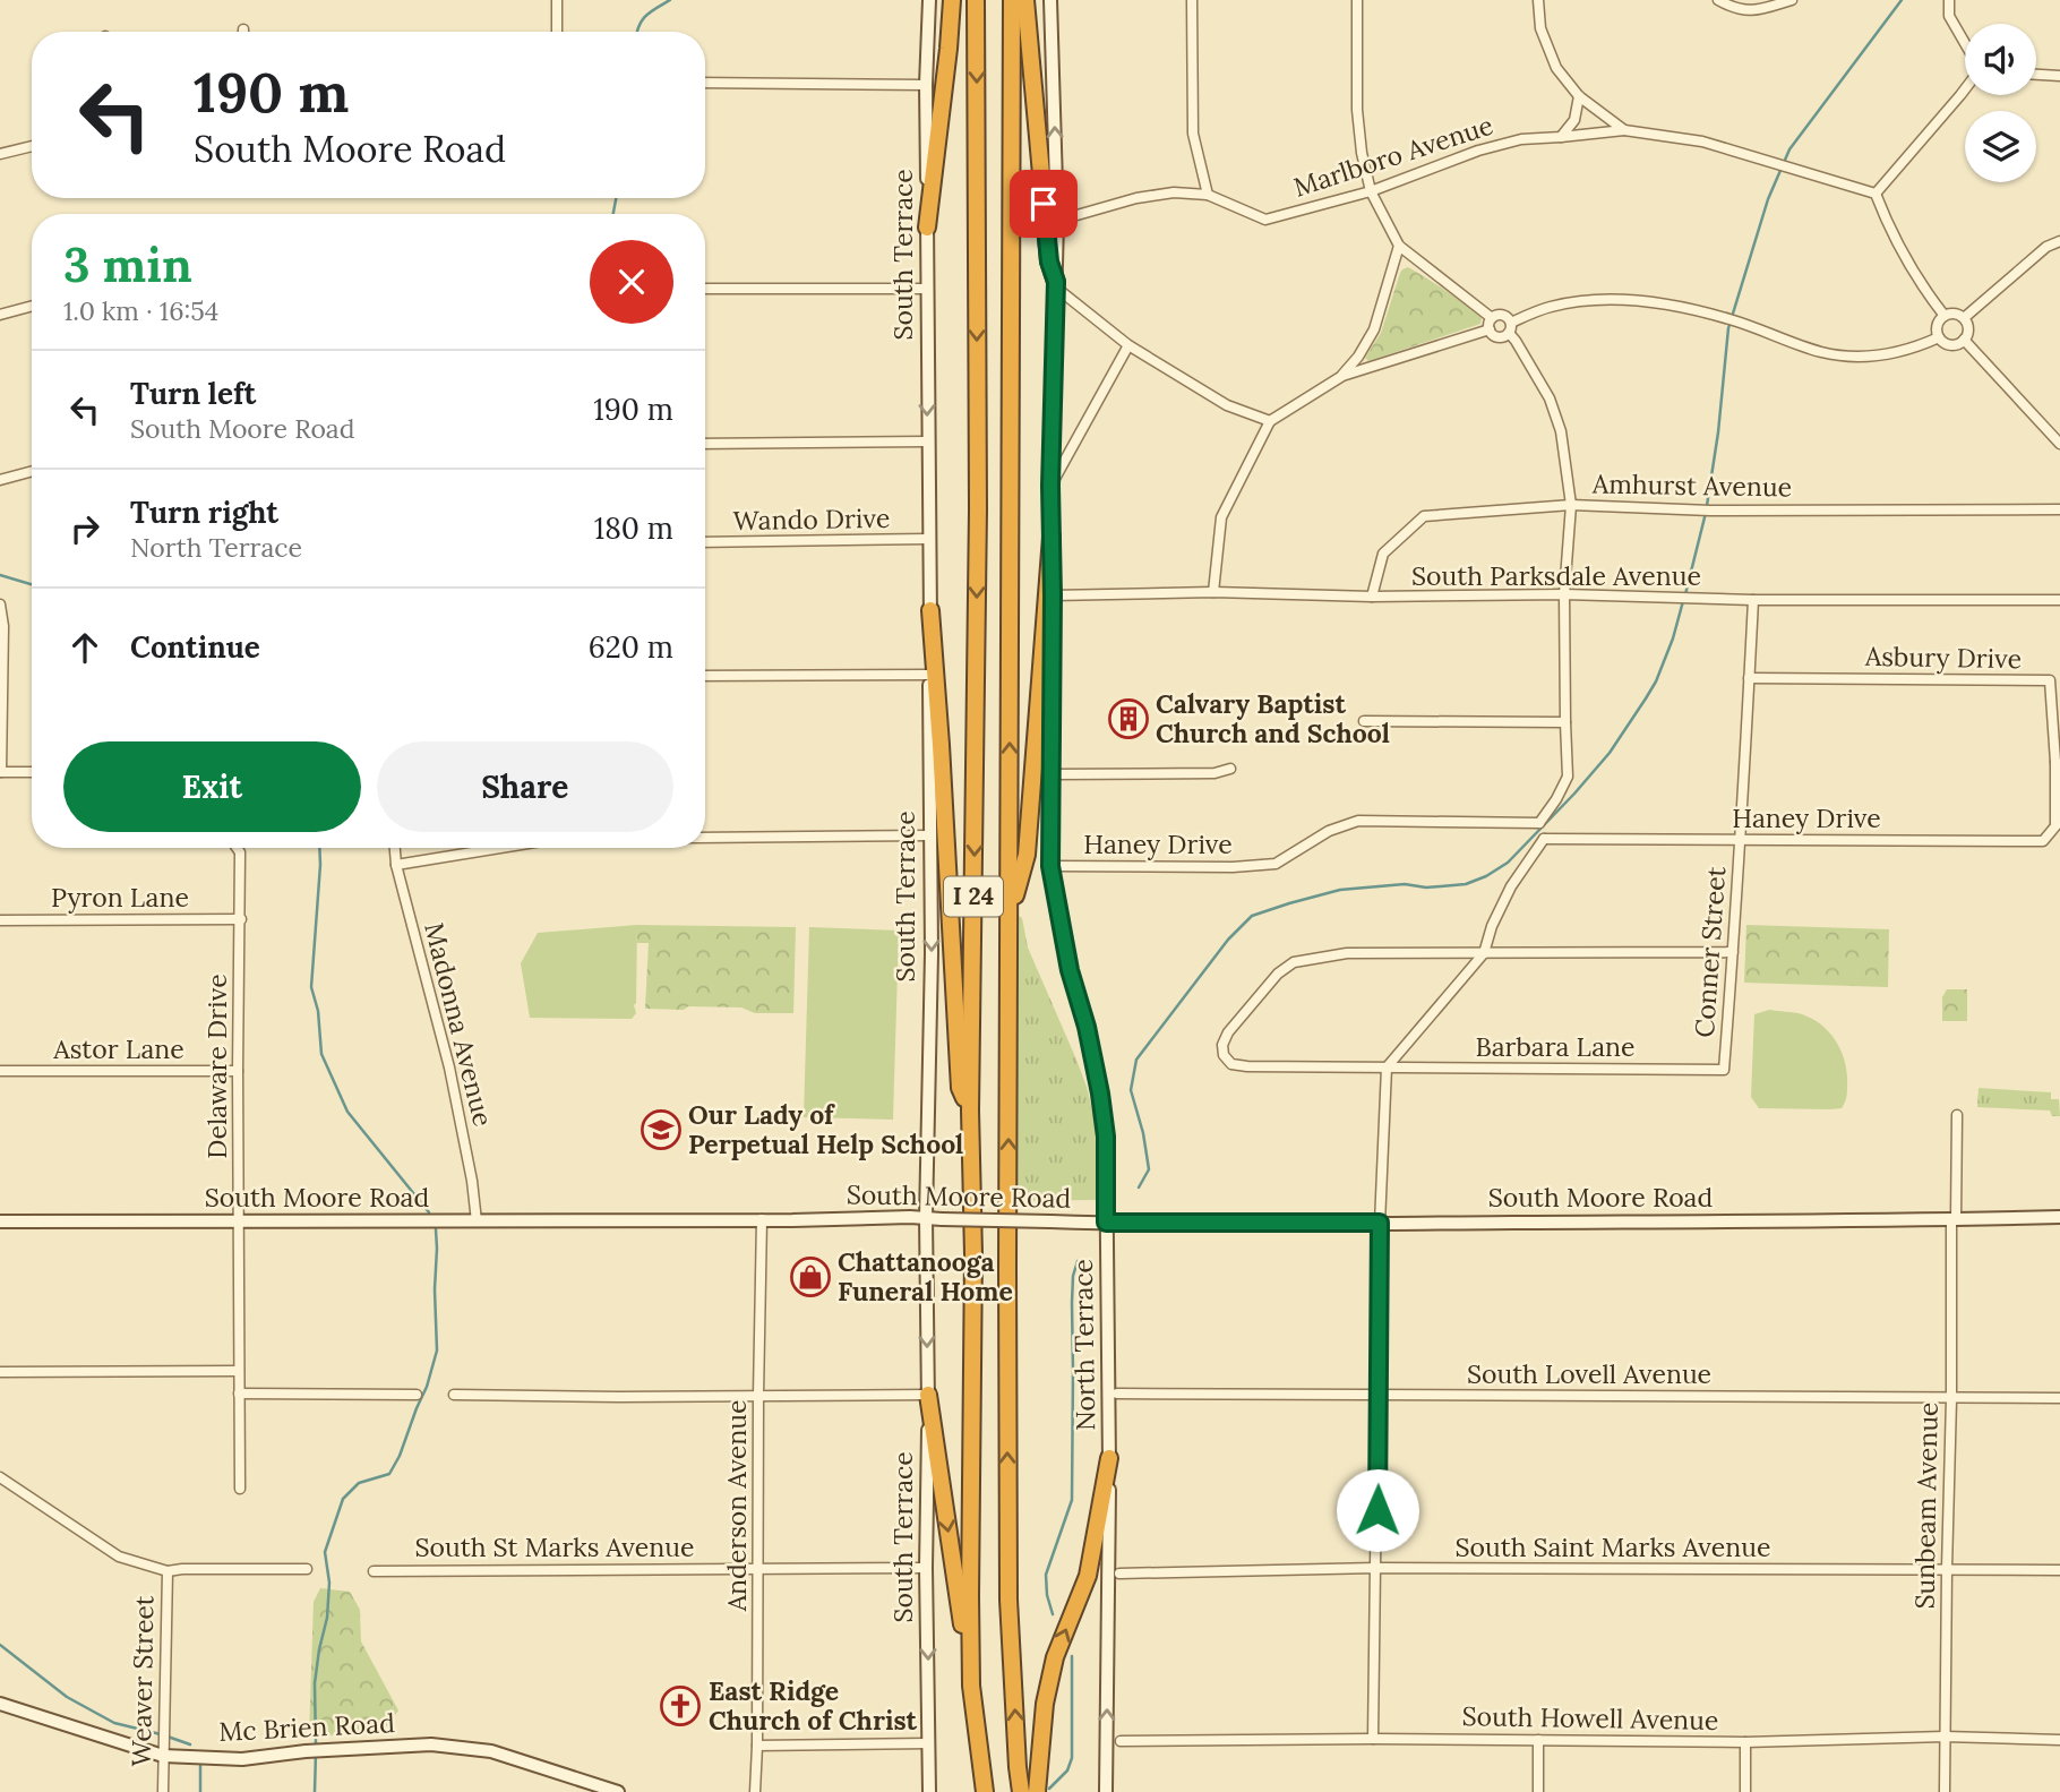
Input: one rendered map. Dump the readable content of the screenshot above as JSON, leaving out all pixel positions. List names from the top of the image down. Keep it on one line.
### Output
{"streets":{"highway":["I 24"],"street":["Marlboro Avenue","South Terrace","Amhurst Avenue","Wando Drive","South Parksdale Avenue","Asbury Drive","Haney Drive","Pyron Lane","Conner Street","Madonna Avenue","Barbara Lane","Astor Lane","Delaware Drive","South Moore Road","North Terrace","South Lovell Avenue","Anderson Avenue","Sunbeam Avenue","South St Marks Avenue","South Saint Marks Avenue","Weaver Street","South Howell Avenue","Mc Brien Road"]},"crossings":[["Marlboro Avenue","North Terrace"],["South Terrace","Wando Drive"],["South Terrace","South Moore Road"],["South Terrace","South St Marks Avenue"],["Amhurst Avenue","South Parksdale Avenue"],["South Parksdale Avenue","Conner Street"],["South Parksdale Avenue","North Terrace"],["Asbury Drive","Conner Street"],["Haney Drive","Conner Street"],["Haney Drive","North Terrace"],["Pyron Lane","Delaware Drive"],["Conner Street","Barbara Lane"],["Madonna Avenue","South Moore Road"],["Astor Lane","Delaware Drive"],["Delaware Drive","South Moore Road"],["South Moore Road","North Terrace"],["South Moore Road","Anderson Avenue"],["South Moore Road","Sunbeam Avenue"],["South Lovell Avenue","Sunbeam Avenue"],["Anderson Avenue","South St Marks Avenue"],["Sunbeam Avenue","South Saint Marks Avenue"],["Sunbeam Avenue","South Howell Avenue"],["Weaver Street","Mc Brien Road"]],"one_way":["South Terrace"],"places":{"building":["Calvary Baptist Church and School"],"school or university":["Our Lady of Perpetual Help School"],"shop":["Chattanooga Funeral Home"],"church":["East Ridge Church of Christ"]},"page":{"turn":["190 m","South Moore Road"],"heading":["3 min","1.0 km · 16:54"],"list":[{"name":"Turn left","note":"South Moore Road","value":"190 m"},{"name":"Turn right","note":"North Terrace","value":"180 m"},{"name":"Continue","value":"620 m"}],"buttons":["Exit","Share"]}}
